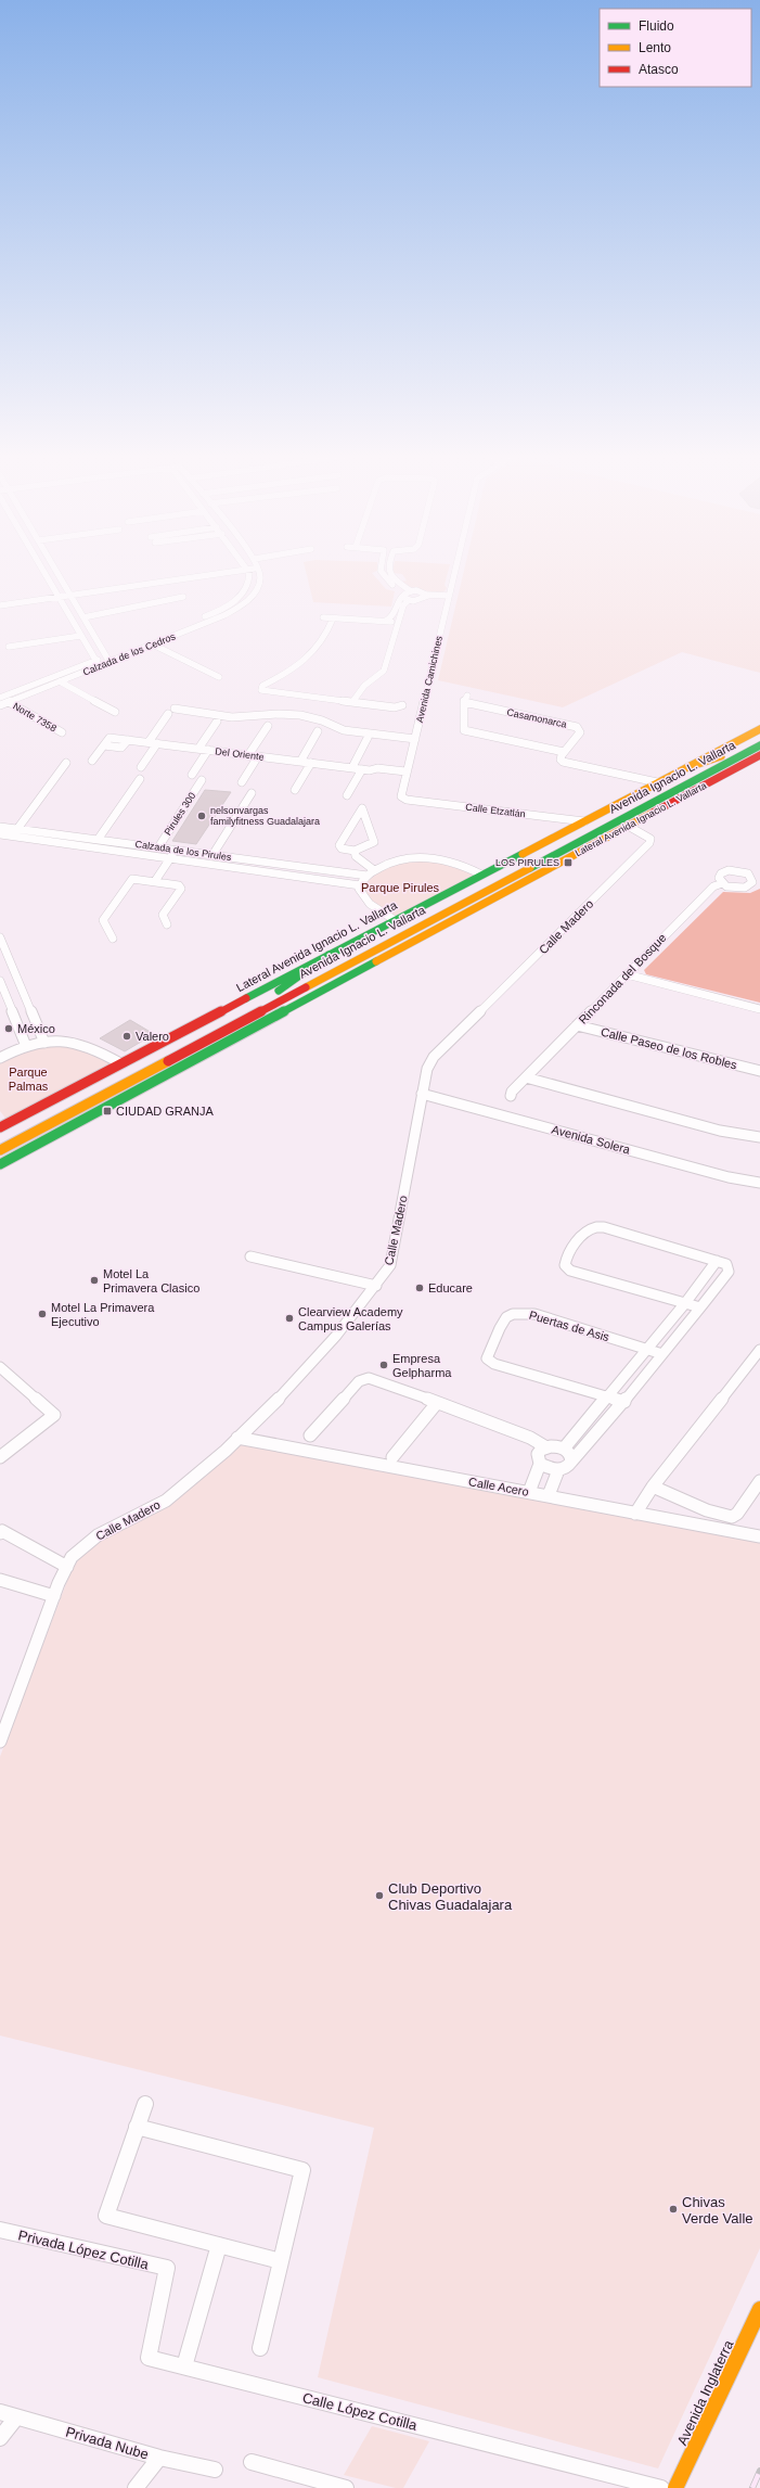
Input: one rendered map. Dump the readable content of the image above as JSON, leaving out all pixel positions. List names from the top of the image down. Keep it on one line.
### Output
{"streets":{"main road":["Avenida Ignacio L. Vallarta","Lateral Avenida Ignacio L. Vallarta","Avenida Inglaterra"],"street":["Calzada de los Cedros","Avenida Camichines","Norte 7358","Casamonarca","Del Oriente","Calle Etzatlán","Pirules 300","Calzada de los Pirules","Calle Madero","Rinconada del Bosque","Calle Paseo de los Robles","Avenida Solera","Puertas de Asis","Calle Acero","Privada López Cotilla","Calle López Cotilla","Privada Nube"]},"crossings":[["Calzada de los Cedros","Norte 7358"],["Avenida Camichines","Del Oriente"],["Avenida Camichines","Calle Etzatlán"],["Calle Etzatlán","Lateral Avenida Ignacio L. Vallarta"],["Pirules 300","Calzada de los Pirules"],["Lateral Avenida Ignacio L. Vallarta","Calle Madero"],["Calle Madero","Avenida Solera"],["Calle Madero","Calle Acero"],["Rinconada del Bosque","Calle Paseo de los Robles"],["Privada López Cotilla","Calle López Cotilla"]],"parks":["Parque Pirules","Parque Palmas"],"places":{"other":["nelsonvargas familyfitness Guadalajara","México","Valero","Motel La Primavera Clasico","Educare","Motel La Primavera Ejecutivo","Clearview Academy Campus Galerías","Empresa Gelpharma","Club Deportivo Chivas Guadalajara","Chivas Verde Valle"],"transit":["LOS PIRULES","CIUDAD GRANJA"]},"legend":["Fluido","Lento","Atasco"]}
